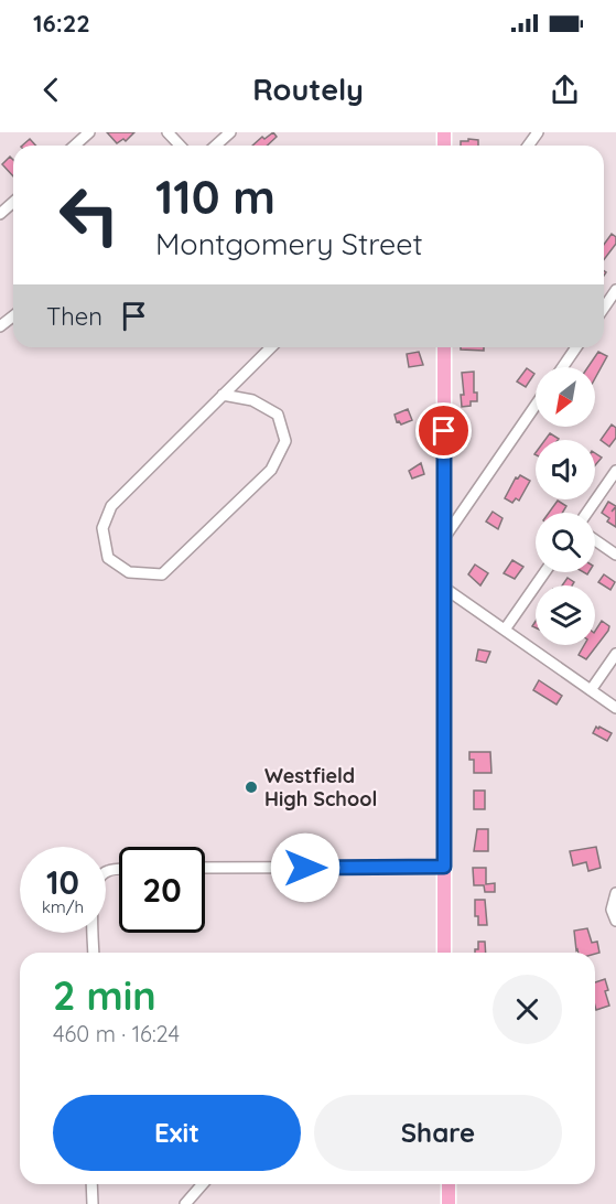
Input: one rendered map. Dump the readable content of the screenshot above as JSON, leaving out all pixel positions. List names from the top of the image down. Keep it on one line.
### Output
{"places":["Westfield High School"],"north":"bottom left","page":{"status":"16:22","header":"Routely","turn":["110 m","Montgomery Street"],"then":"Then","speed":"10 km/h","limit":"20","heading":["2 min","460 m · 16:24"],"buttons":["Exit","Share"]}}
